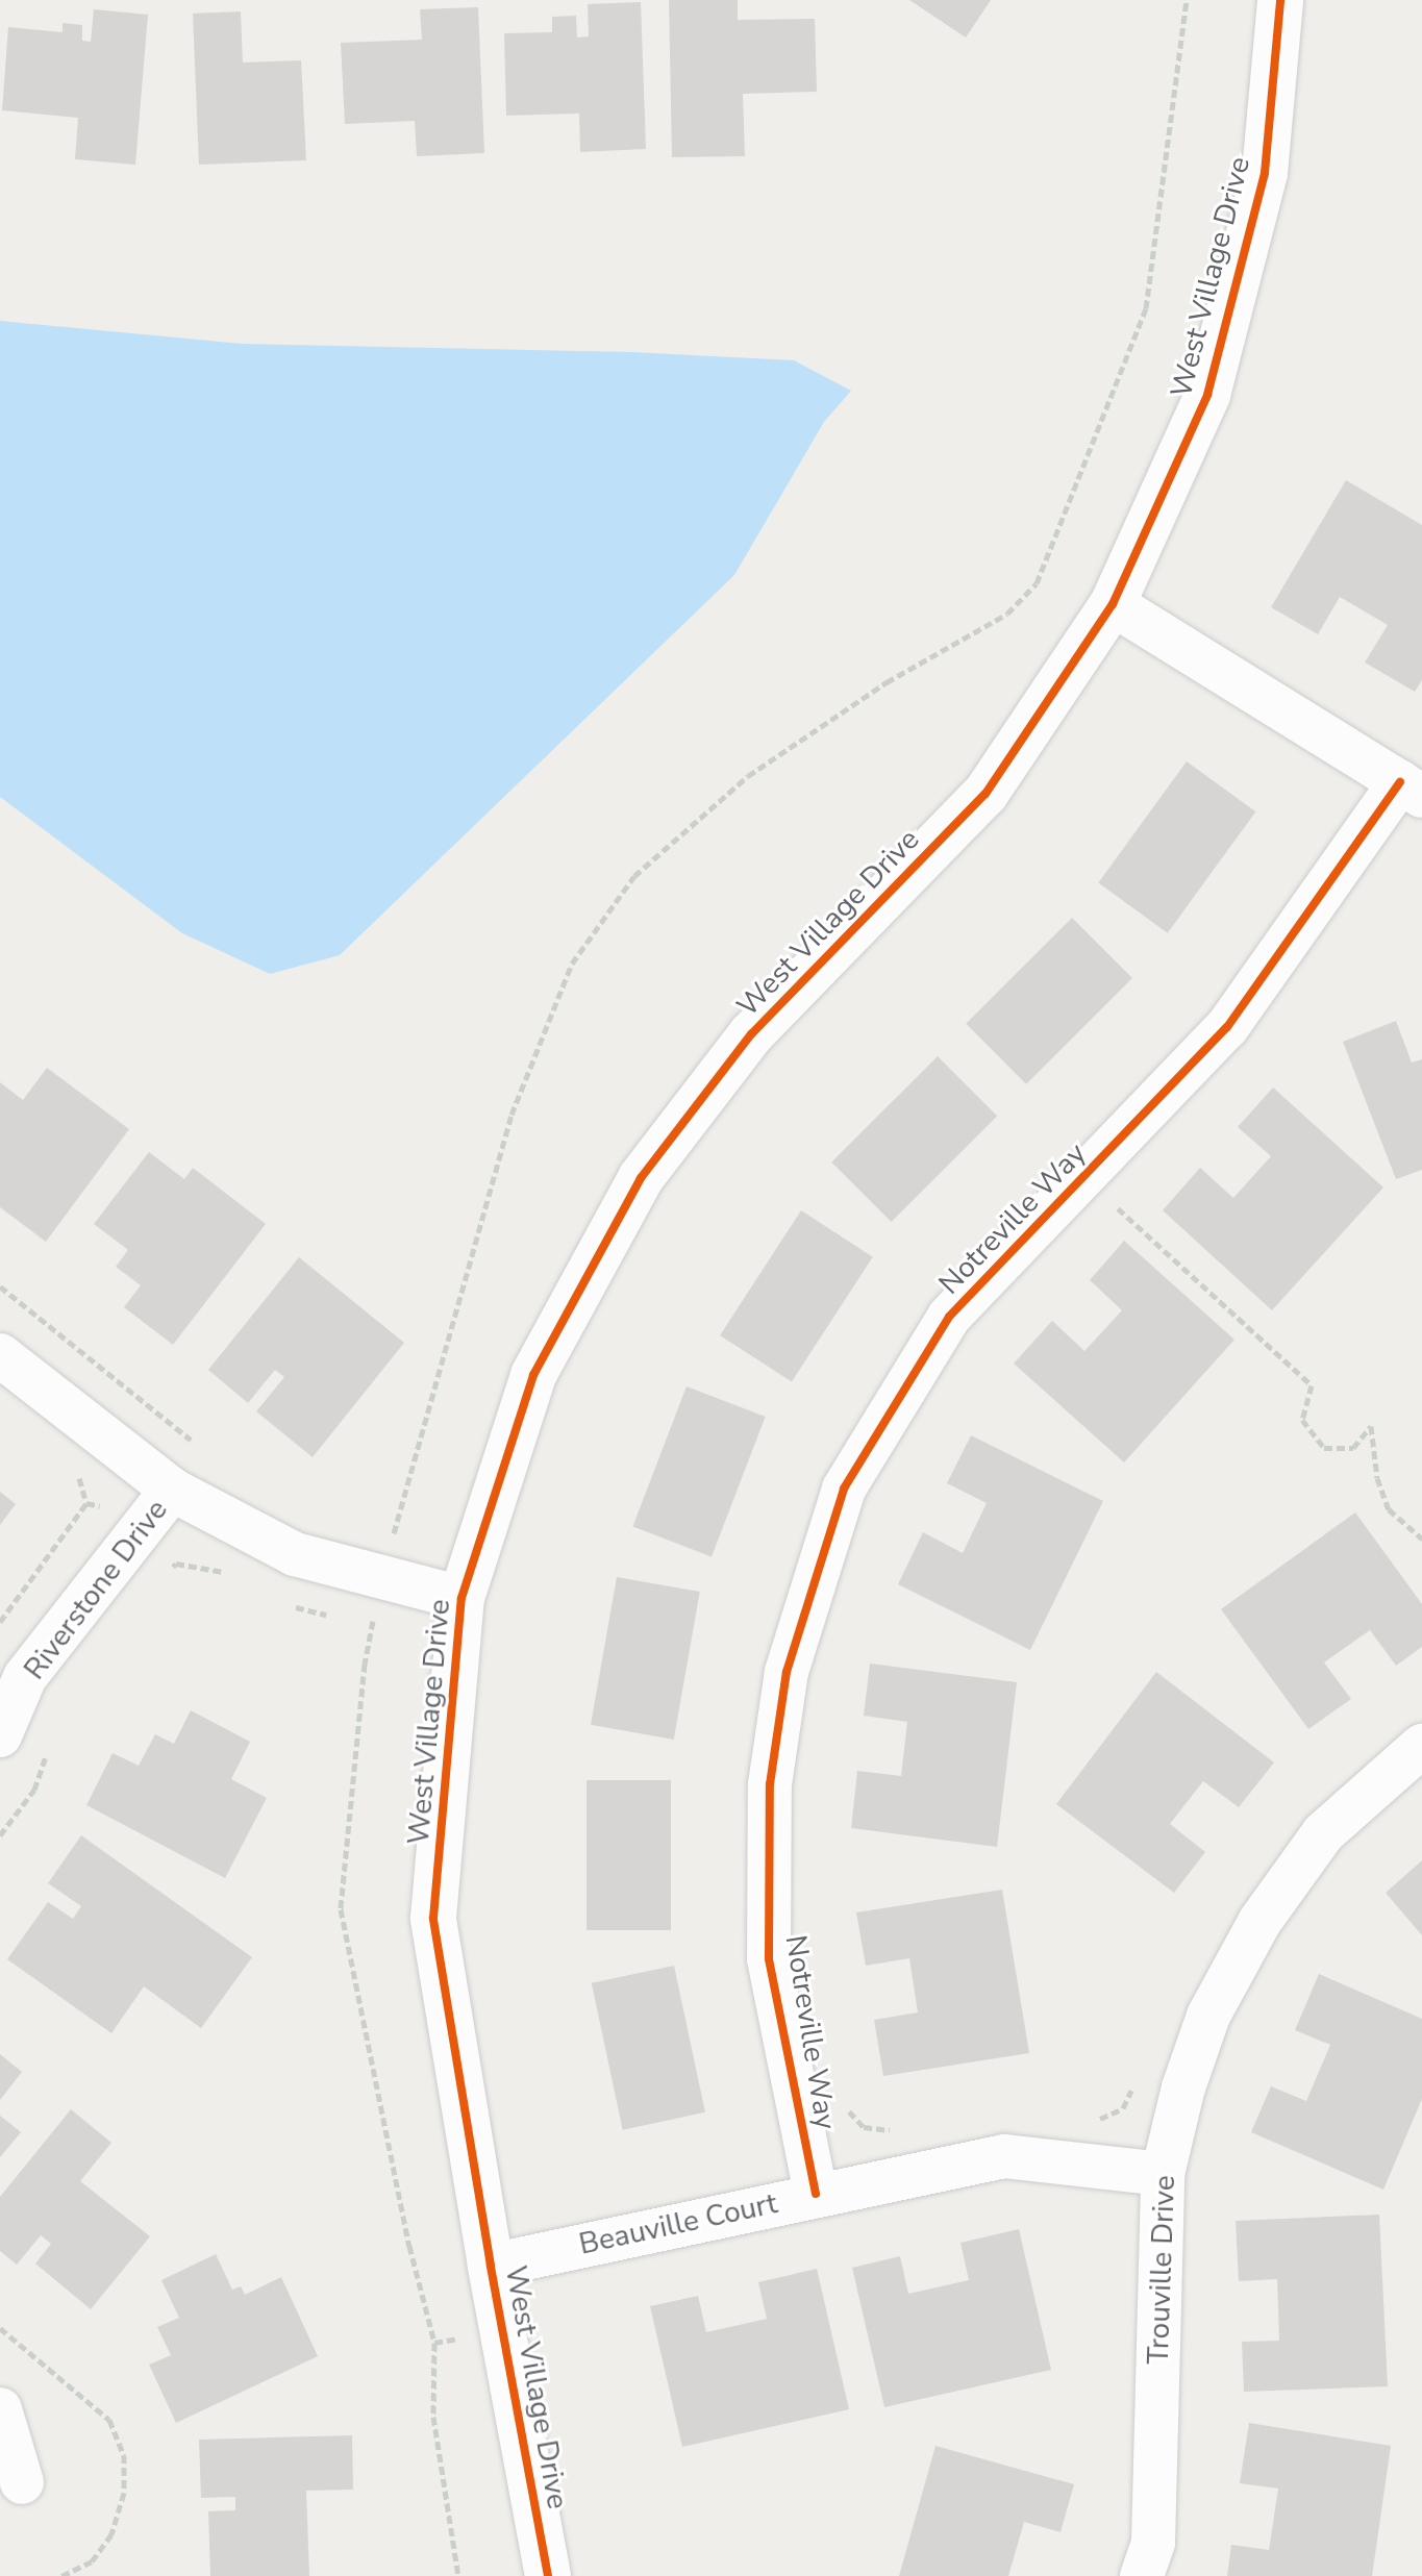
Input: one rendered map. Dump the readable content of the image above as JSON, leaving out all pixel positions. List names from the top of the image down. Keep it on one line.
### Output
{"streets":{"street":["West Village Drive","Notreville Way","Riverstone Drive","Beauville Court","Trouville Drive"]},"crossings":[["West Village Drive","Notreville Way"],["West Village Drive","Beauville Court"],["Notreville Way","Beauville Court"],["Beauville Court","Trouville Drive"]]}
